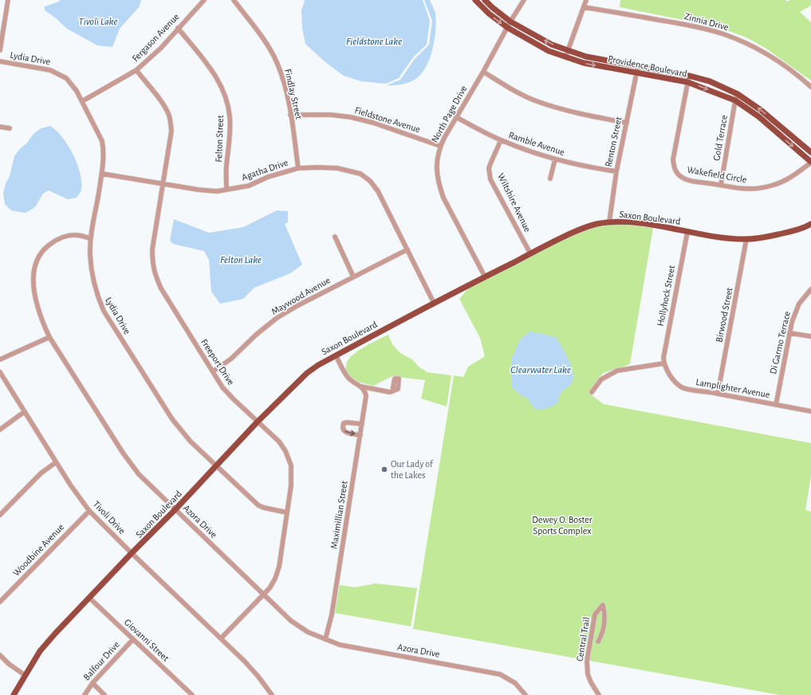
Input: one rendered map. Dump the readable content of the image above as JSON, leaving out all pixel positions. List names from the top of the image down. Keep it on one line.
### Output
{"streets":{"main road":["Providence Boulevard","Saxon Boulevard"],"street":["Zinnia Drive","Fergason Avenue","Lydia Drive","Findlay Street","North Page Drive","Fieldstone Avenue","Gold Terrace","Felton Street","Renton Street","Ramble Avenue","Agatha Drive","Wakefield Circle","Wiltshire Avenue","Maywood Avenue","Hollyhock Street","Birwood Street","Di Garmo Terrace","Freeport Drive","Lamplighter Avenue","Maximillian Street","Tivoli Drive","Azora Drive","Woodbine Avenue","Central Trail","Giovanni Street","Balfour Drive"]},"crossings":[["Fergason Avenue","Lydia Drive"],["Fergason Avenue","Felton Street"],["Fergason Avenue","Freeport Drive"],["Lydia Drive","Agatha Drive"],["Lydia Drive","Saxon Boulevard"],["Lydia Drive","Freeport Drive"],["Lydia Drive","Azora Drive"],["Providence Boulevard","North Page Drive"],["Providence Boulevard","Gold Terrace"],["Providence Boulevard","Renton Street"],["Providence Boulevard","Wakefield Circle"],["Findlay Street","Fieldstone Avenue"],["Findlay Street","Agatha Drive"],["North Page Drive","Fieldstone Avenue"],["North Page Drive","Ramble Avenue"],["North Page Drive","Saxon Boulevard"],["Gold Terrace","Wakefield Circle"],["Felton Street","Agatha Drive"],["Renton Street","Ramble Avenue"],["Renton Street","Saxon Boulevard"],["Ramble Avenue","Wiltshire Avenue"],["Agatha Drive","Saxon Boulevard"],["Agatha Drive","Maywood Avenue"],["Agatha Drive","Freeport Drive"],["Wiltshire Avenue","Saxon Boulevard"],["Saxon Boulevard","Hollyhock Street"],["Saxon Boulevard","Birwood Street"],["Saxon Boulevard","Freeport Drive"],["Saxon Boulevard","Tivoli Drive"],["Saxon Boulevard","Azora Drive"],["Saxon Boulevard","Giovanni Street"],["Maywood Avenue","Freeport Drive"],["Hollyhock Street","Lamplighter Avenue"],["Birwood Street","Lamplighter Avenue"],["Di Garmo Terrace","Lamplighter Avenue"],["Freeport Drive","Tivoli Drive"],["Freeport Drive","Azora Drive"],["Maximillian Street","Azora Drive"],["Tivoli Drive","Woodbine Avenue"],["Giovanni Street","Balfour Drive"]],"water":["Tivoli Lake","Fieldstone Lake","Felton Lake","Clearwater Lake"],"parks":["Dewey O. Boster Sports Complex"],"places":["Our Lady of the Lakes"]}
